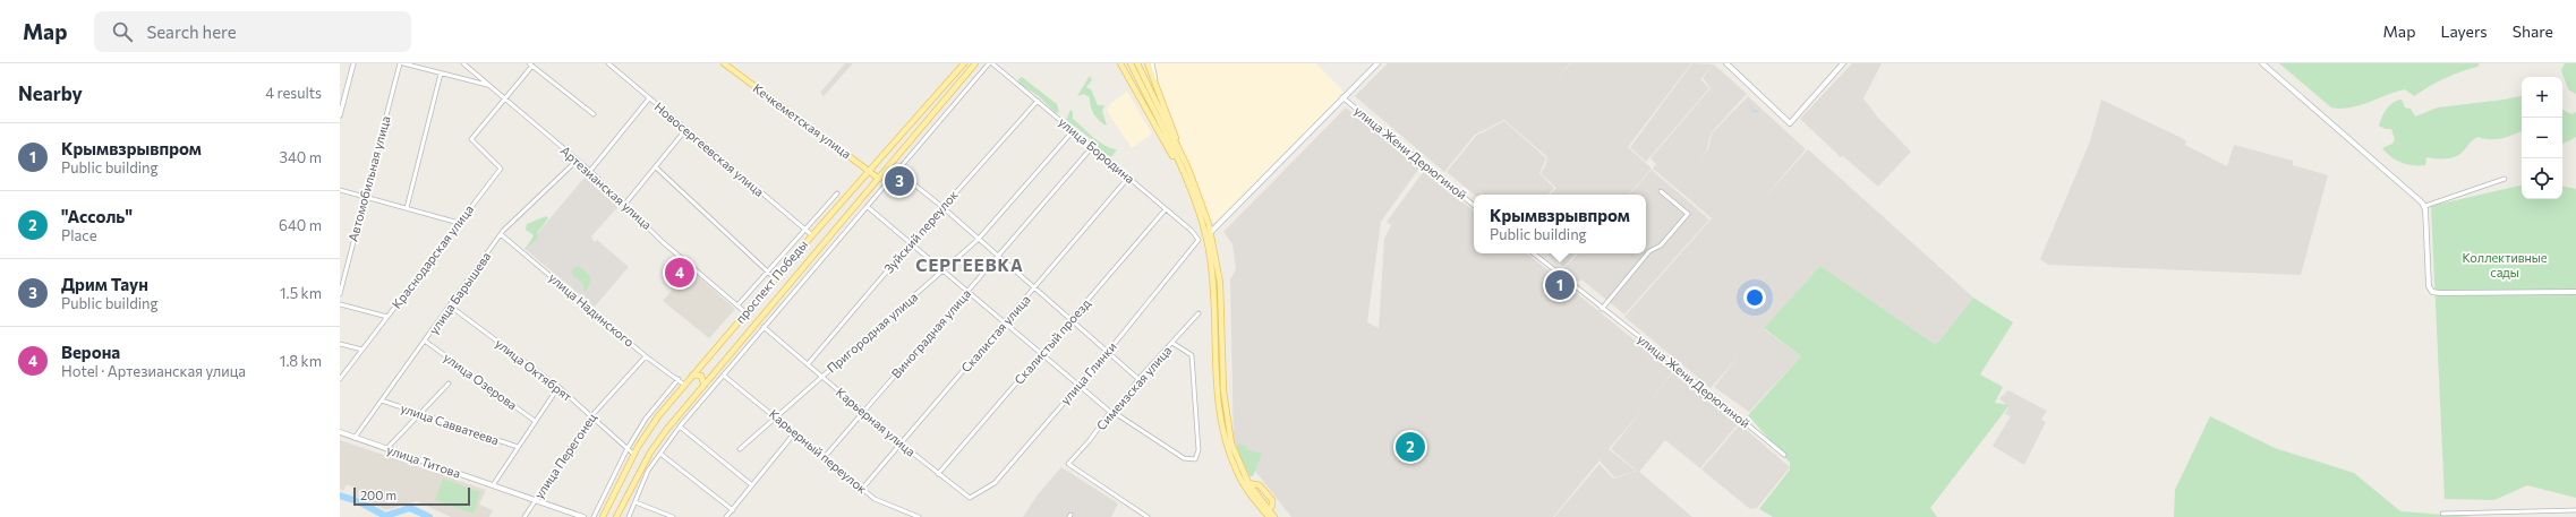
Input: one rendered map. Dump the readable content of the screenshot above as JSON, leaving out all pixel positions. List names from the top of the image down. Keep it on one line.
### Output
{"streets":{"main road":["Кечкеметская улица","проспект Победы","улица Титова"],"street":["Новосергеевская улица","улица Бородина","улица Жени Дерюгиной","Автомобильная улица","Артезианская улица","Зуйский переулок","Краснодарская улица","улица Барышева","улица Надинского","Пригородная улица","Виноградная улица","Скалистая улица","Скалистый проезд","улица Октябрят","улица Глинки","улица Озерова","Симеизская улица","Карьерная улица","улица Савватеева","Карьерный переулок","улица Перегонец"]},"crossings":[["Кечкеметская улица","проспект Победы"],["Новосергеевская улица","проспект Победы"],["улица Бородина","Зуйский переулок"],["улица Бородина","Пригородная улица"],["улица Бородина","Виноградная улица"],["улица Бородина","Скалистая улица"],["улица Бородина","Скалистый проезд"],["улица Бородина","улица Глинки"],["Артезианская улица","Краснодарская улица"],["Артезианская улица","проспект Победы"],["Артезианская улица","улица Барышева"],["Зуйский переулок","Карьерная улица"],["проспект Победы","улица Надинского"],["проспект Победы","улица Октябрят"],["улица Барышева","улица Надинского"],["улица Барышева","улица Октябрят"],["улица Барышева","улица Озерова"],["улица Барышева","улица Савватеева"],["улица Барышева","улица Титова"],["улица Надинского","улица Перегонец"],["Пригородная улица","Карьерная улица"],["Пригородная улица","Карьерный переулок"],["Виноградная улица","Карьерная улица"],["Виноградная улица","Карьерный переулок"],["Скалистая улица","Карьерная улица"],["Скалистая улица","Карьерный переулок"],["Скалистый проезд","Карьерная улица"],["улица Октябрят","улица Перегонец"],["улица Глинки","Карьерная улица"],["улица Перегонец","улица Титова"]],"districts":["СЕРГЕЕВКА"],"parks":["Коллективные сады"],"scale_bar":"200 m","page":{"header":"Map","search":"Search here","nav":["Map","Layers","Share"],"heading":["Nearby","4 results"],"map_buttons":["+","−"],"list":[{"mark":"1","name":"Крымвзрывпром","note":"Public building","value":"340 m"},{"mark":"2","name":"\"Ассоль\"","note":"Place","value":"640 m"},{"mark":"3","name":"Дрим Таун","note":"Public building","value":"1.5 km"},{"mark":"4","name":"Верона","note":"Hotel · Артезианская улица","value":"1.8 km"}],"pins":["3","4","1","2"],"popup":["Крымвзрывпром","Public building"],"scale":"200 m"}}
